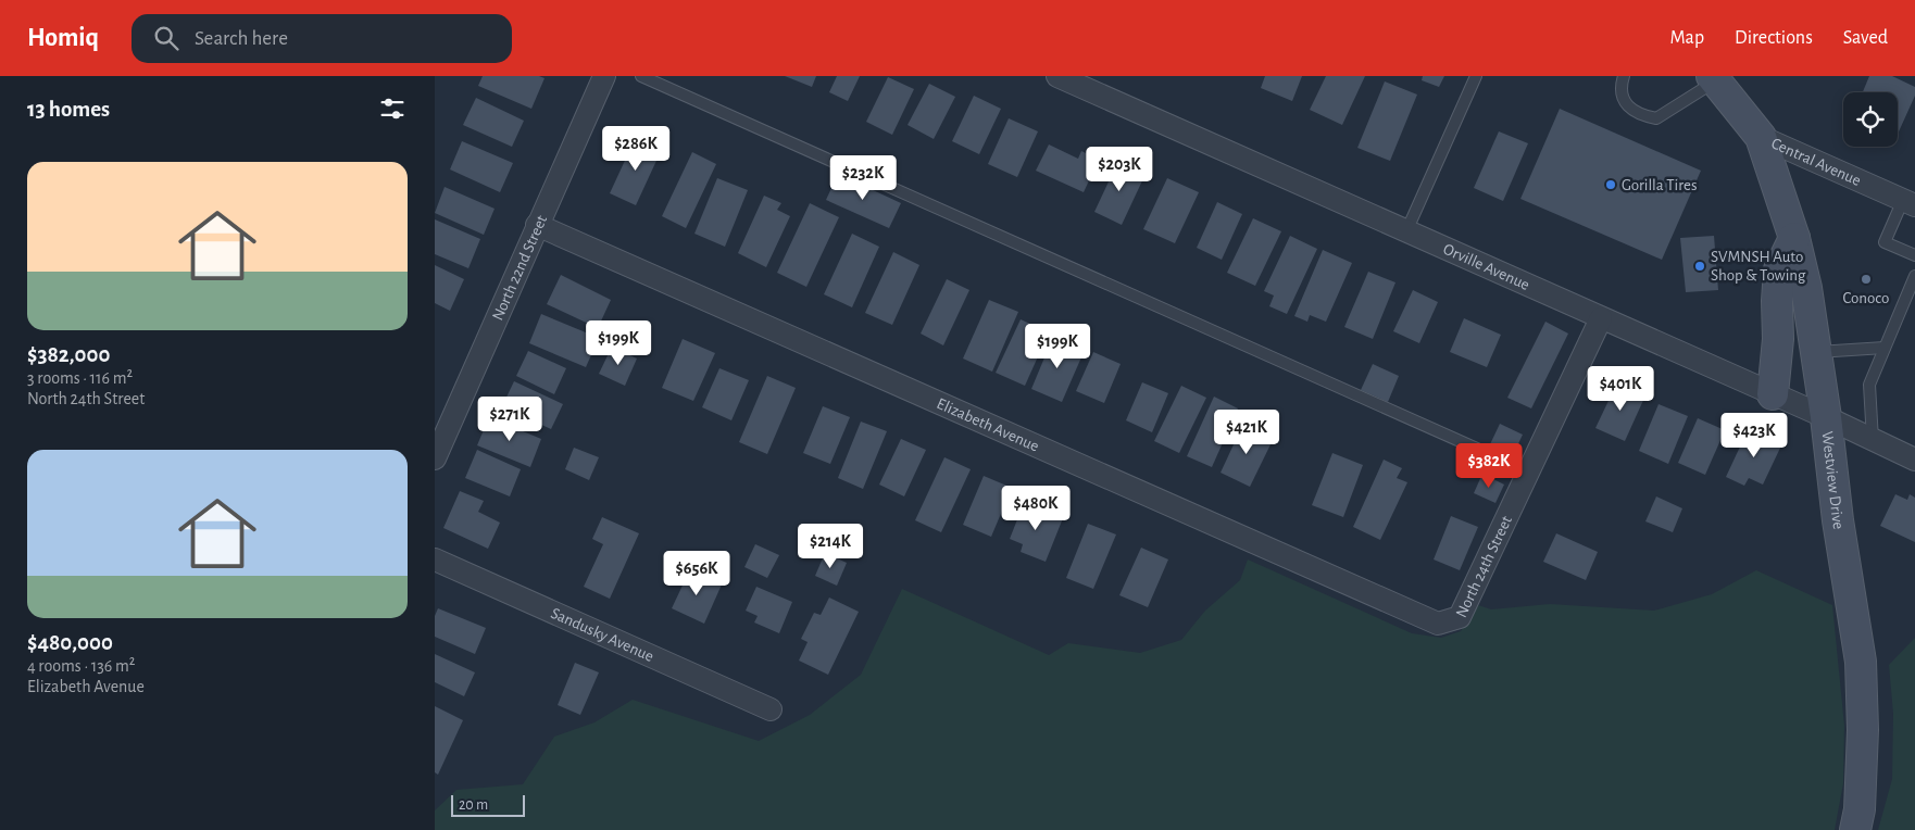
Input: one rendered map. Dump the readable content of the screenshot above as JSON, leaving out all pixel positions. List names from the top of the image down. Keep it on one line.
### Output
{"streets":{"main road":["Central Avenue","Westview Drive"],"street":["North 22nd Street","Orville Avenue","Elizabeth Avenue","North 24th Street","Sandusky Avenue"]},"crossings":[["Central Avenue","Westview Drive"],["North 22nd Street","Elizabeth Avenue"],["Orville Avenue","Westview Drive"],["Orville Avenue","North 24th Street"],["Elizabeth Avenue","North 24th Street"]],"places":["Gorilla Tires","SVMNSH Auto Shop & Towing","Conoco"],"scale_bar":"20 m","page":{"header":"Homiq","search":"Search here","nav":["Map","Directions","Saved"],"heading":"13 homes","price":["$286K","$203K","$232K","$199K","$199K","$401K","$271K","$421K","$423K","$382K","$480K","$214K","$656K"],"list":[{"name":"$382,000","note":"3 rooms · 116 m² · North 24th Street"},{"name":"$480,000","note":"4 rooms · 136 m² · Elizabeth Avenue"}],"scale":"20 m"}}
